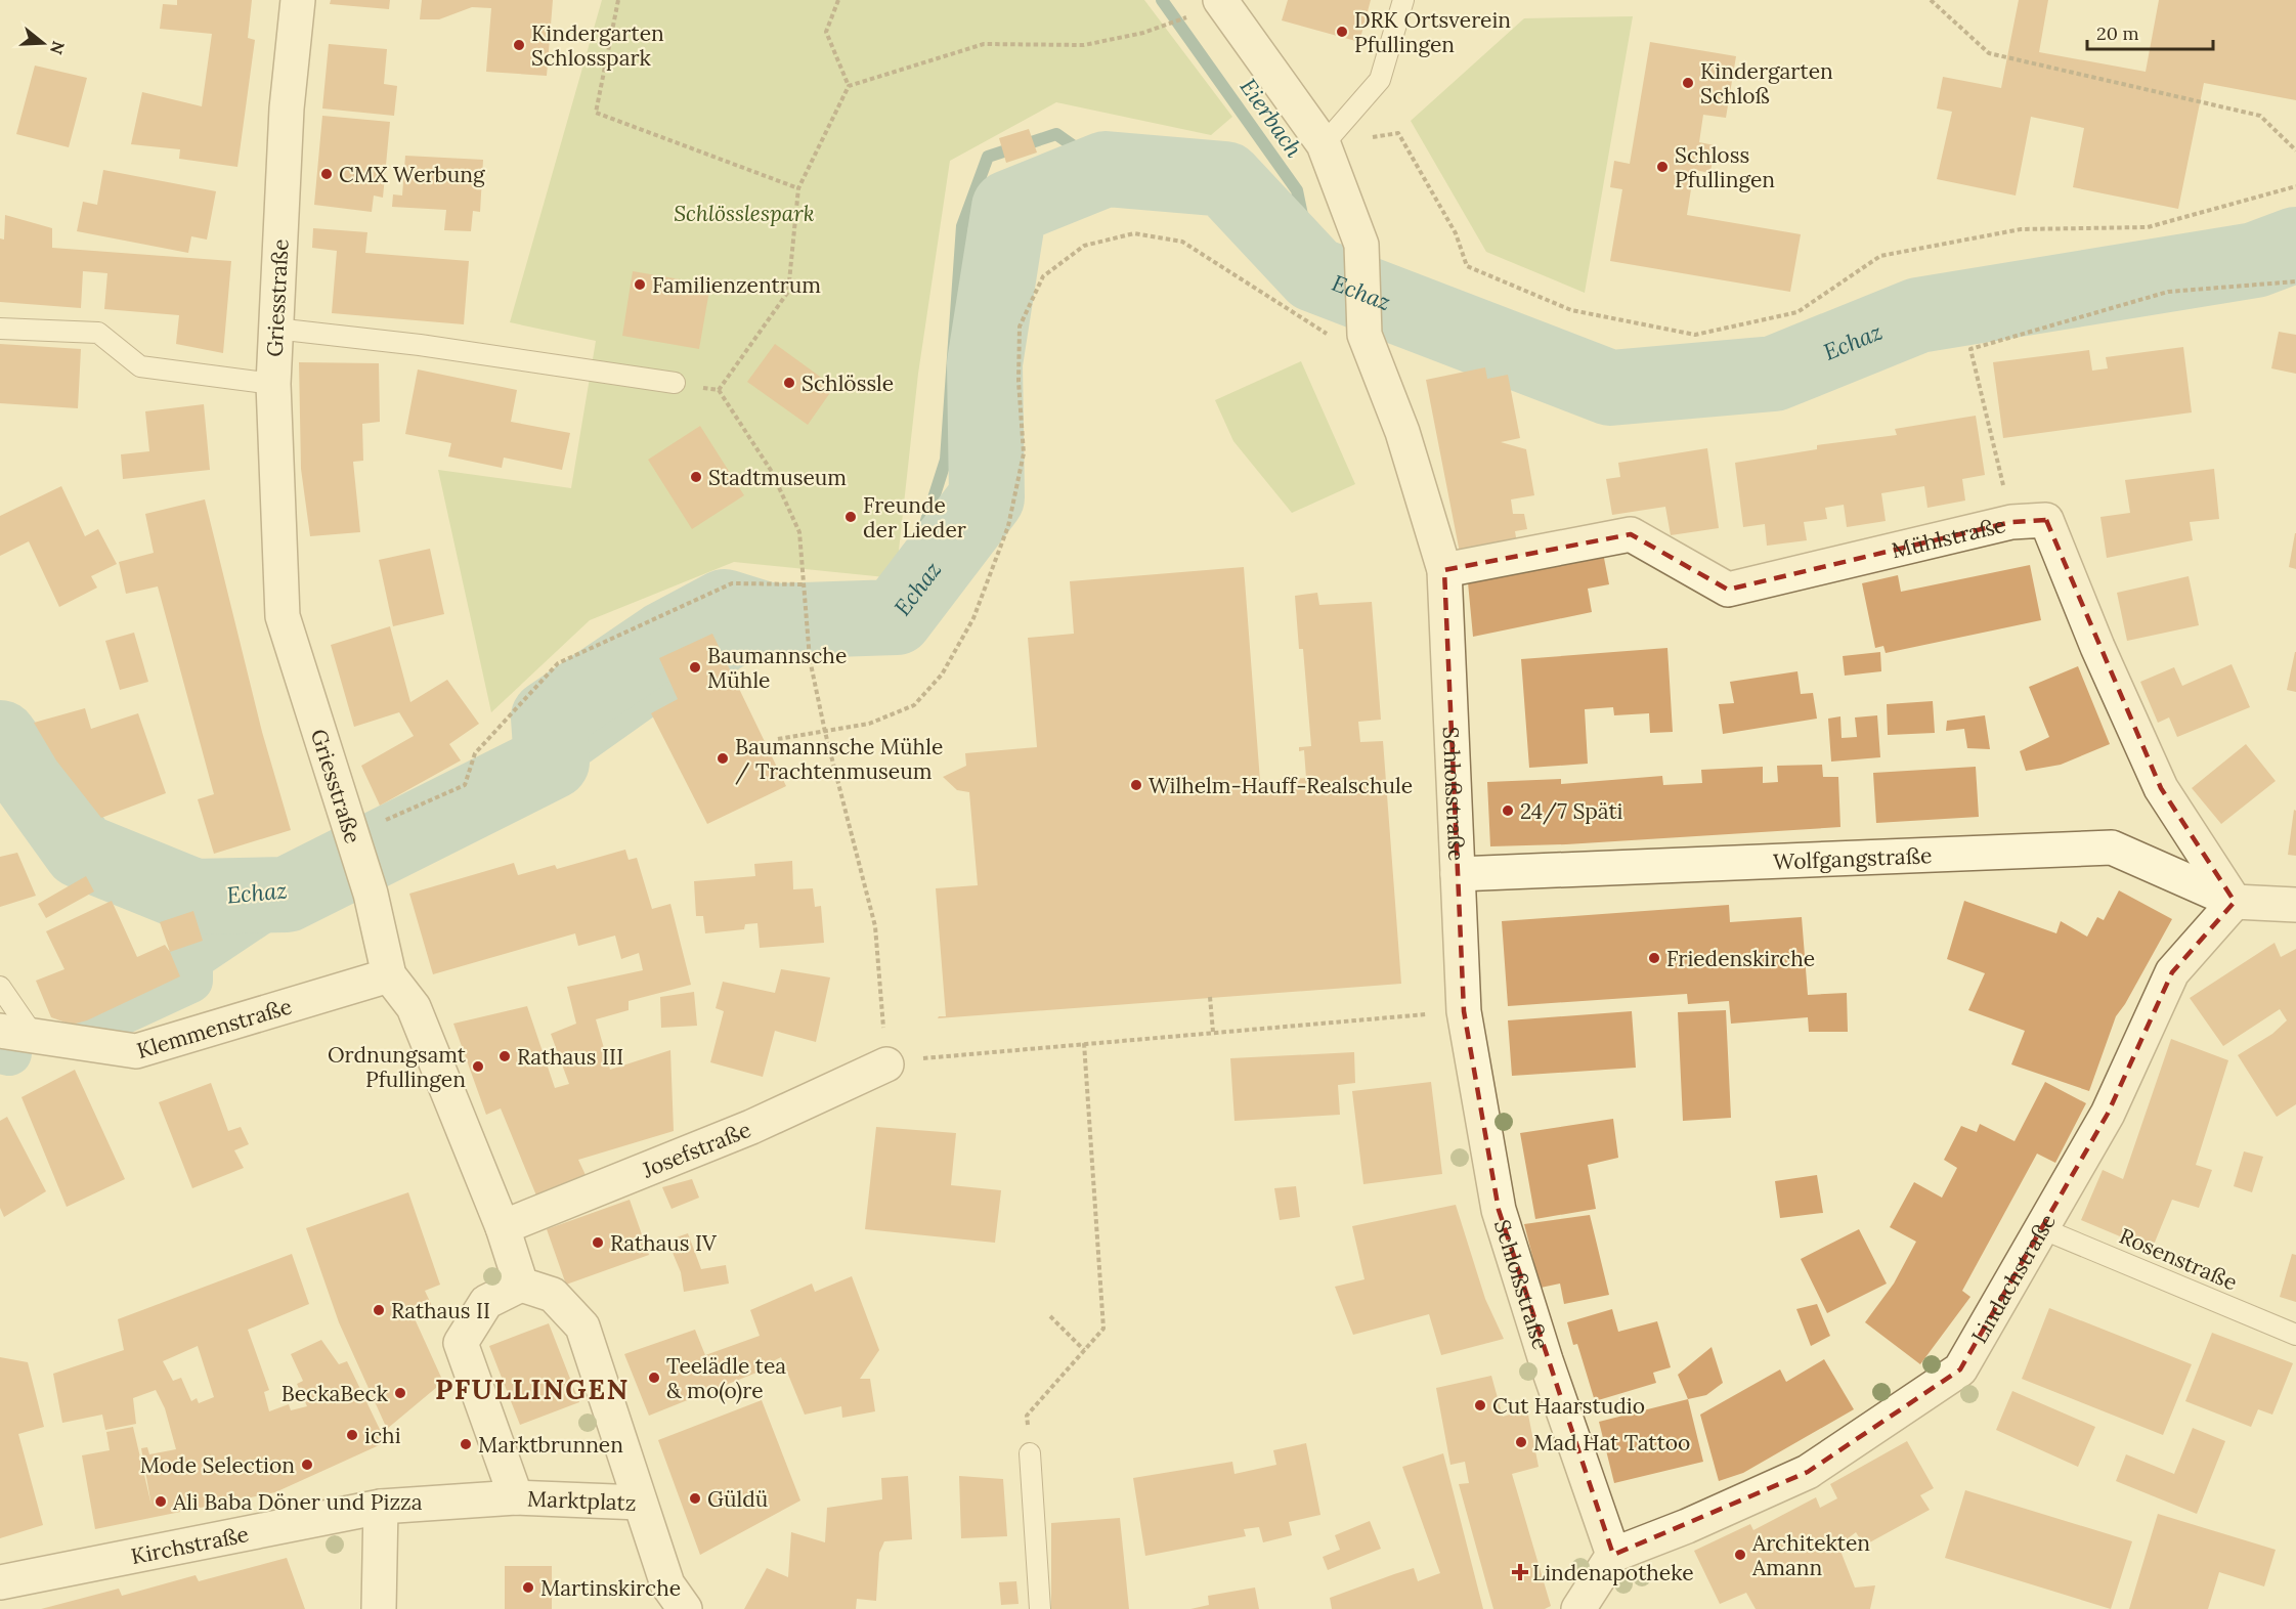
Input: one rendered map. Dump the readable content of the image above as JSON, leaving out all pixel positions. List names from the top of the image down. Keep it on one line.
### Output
{"streets":{"street":["Griesstraße","Mühlstraße","Schloßstraße","Wolfgangstraße","Klemmenstraße","Josefstraße","Lindachstraße","Marktplatz","Kirchstraße"],"lane":["Rosenstraße"]},"crossings":[["Griesstraße","Klemmenstraße"],["Griesstraße","Josefstraße"],["Griesstraße","Marktplatz"],["Mühlstraße","Schloßstraße"],["Mühlstraße","Wolfgangstraße"],["Mühlstraße","Lindachstraße"],["Schloßstraße","Wolfgangstraße"],["Schloßstraße","Lindachstraße"],["Wolfgangstraße","Lindachstraße"],["Rosenstraße","Lindachstraße"],["Marktplatz","Kirchstraße"]],"districts":["PFULLINGEN"],"water":["Eierbach","Echaz"],"parks":["Schlösslespark"],"places":{"other":["DRK Ortsverein Pfullingen","Kindergarten Schlosspark","Kindergarten Schloß","Schloss Pfullingen","CMX Werbung","Familienzentrum","Schlössle","Stadtmuseum","Freunde der Lieder","Baumannsche Mühle","Baumannsche Mühle / Trachtenmuseum","Wilhelm-Hauff-Realschule","24/7 Späti","Friedenskirche","Rathaus III","Ordnungsamt Pfullingen","Rathaus IV","Rathaus II","Teelädle tea & mo(o)re","BeckaBeck","Cut Haarstudio","ichi","Mad Hat Tattoo","Marktbrunnen","Mode Selection","Güldü","Ali Baba Döner und Pizza","Architekten Amann","Martinskirche"],"health":["Lindenapotheke"]},"scale_bar":"20 m","north":"right"}
